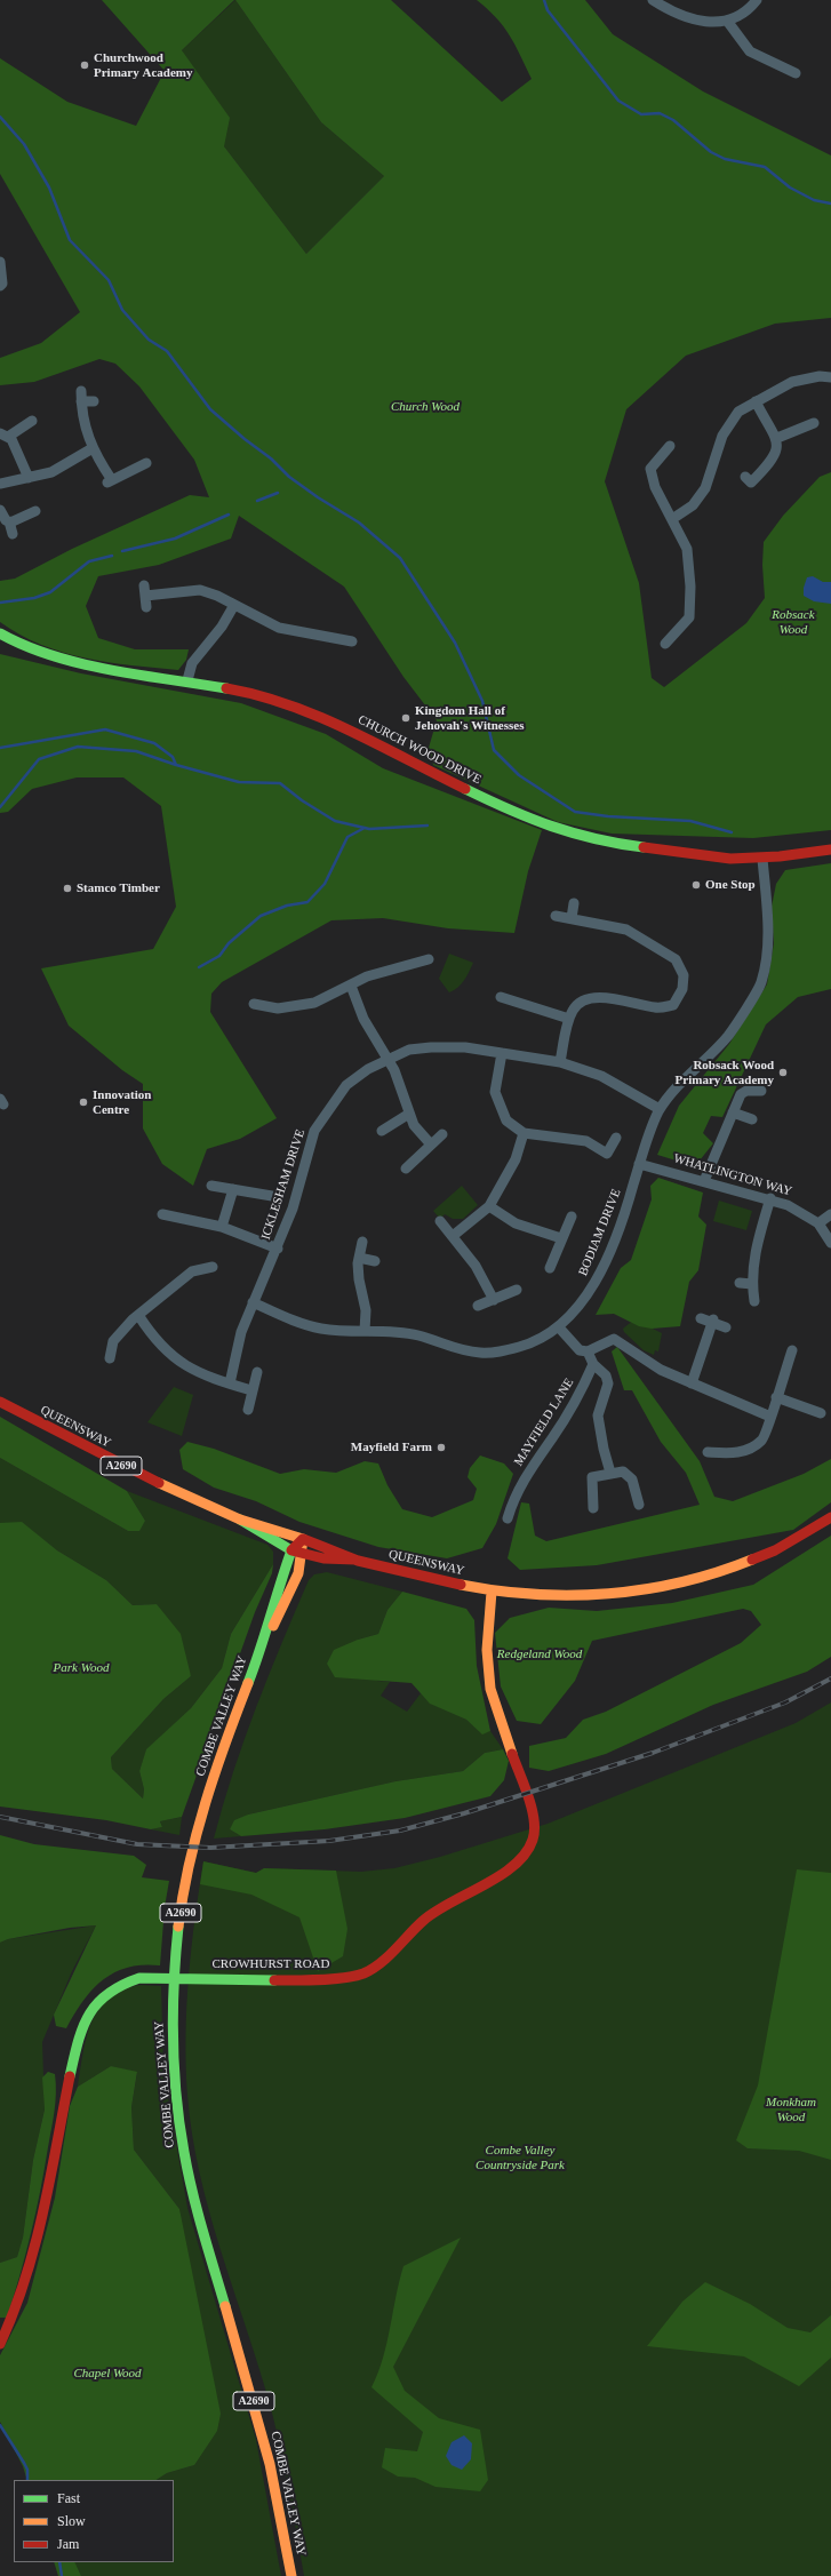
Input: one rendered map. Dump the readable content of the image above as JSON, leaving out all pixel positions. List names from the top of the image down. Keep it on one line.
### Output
{"streets":{"main road":["CHURCH WOOD DRIVE","QUEENSWAY","A2690","COMBE VALLEY WAY","CROWHURST ROAD"],"street":["WHATLINGTON WAY","ICKLESHAM DRIVE","BODIAM DRIVE","MAYFIELD LANE"]},"crossings":[["CHURCH WOOD DRIVE","BODIAM DRIVE"],["WHATLINGTON WAY","BODIAM DRIVE"],["ICKLESHAM DRIVE","BODIAM DRIVE"],["QUEENSWAY","COMBE VALLEY WAY"],["QUEENSWAY","CROWHURST ROAD"]],"parks":["Church Wood","Robsack Wood","Redgeland Wood","Park Wood","Monkham Wood","Combe Valley Countryside Park","Chapel Wood"],"places":["Churchwood Primary Academy","Kingdom Hall of Jehovah's Witnesses","One Stop","Stamco Timber","Robsack Wood Primary Academy","Innovation Centre","Mayfield Farm"],"legend":["Fast","Slow","Jam"]}
